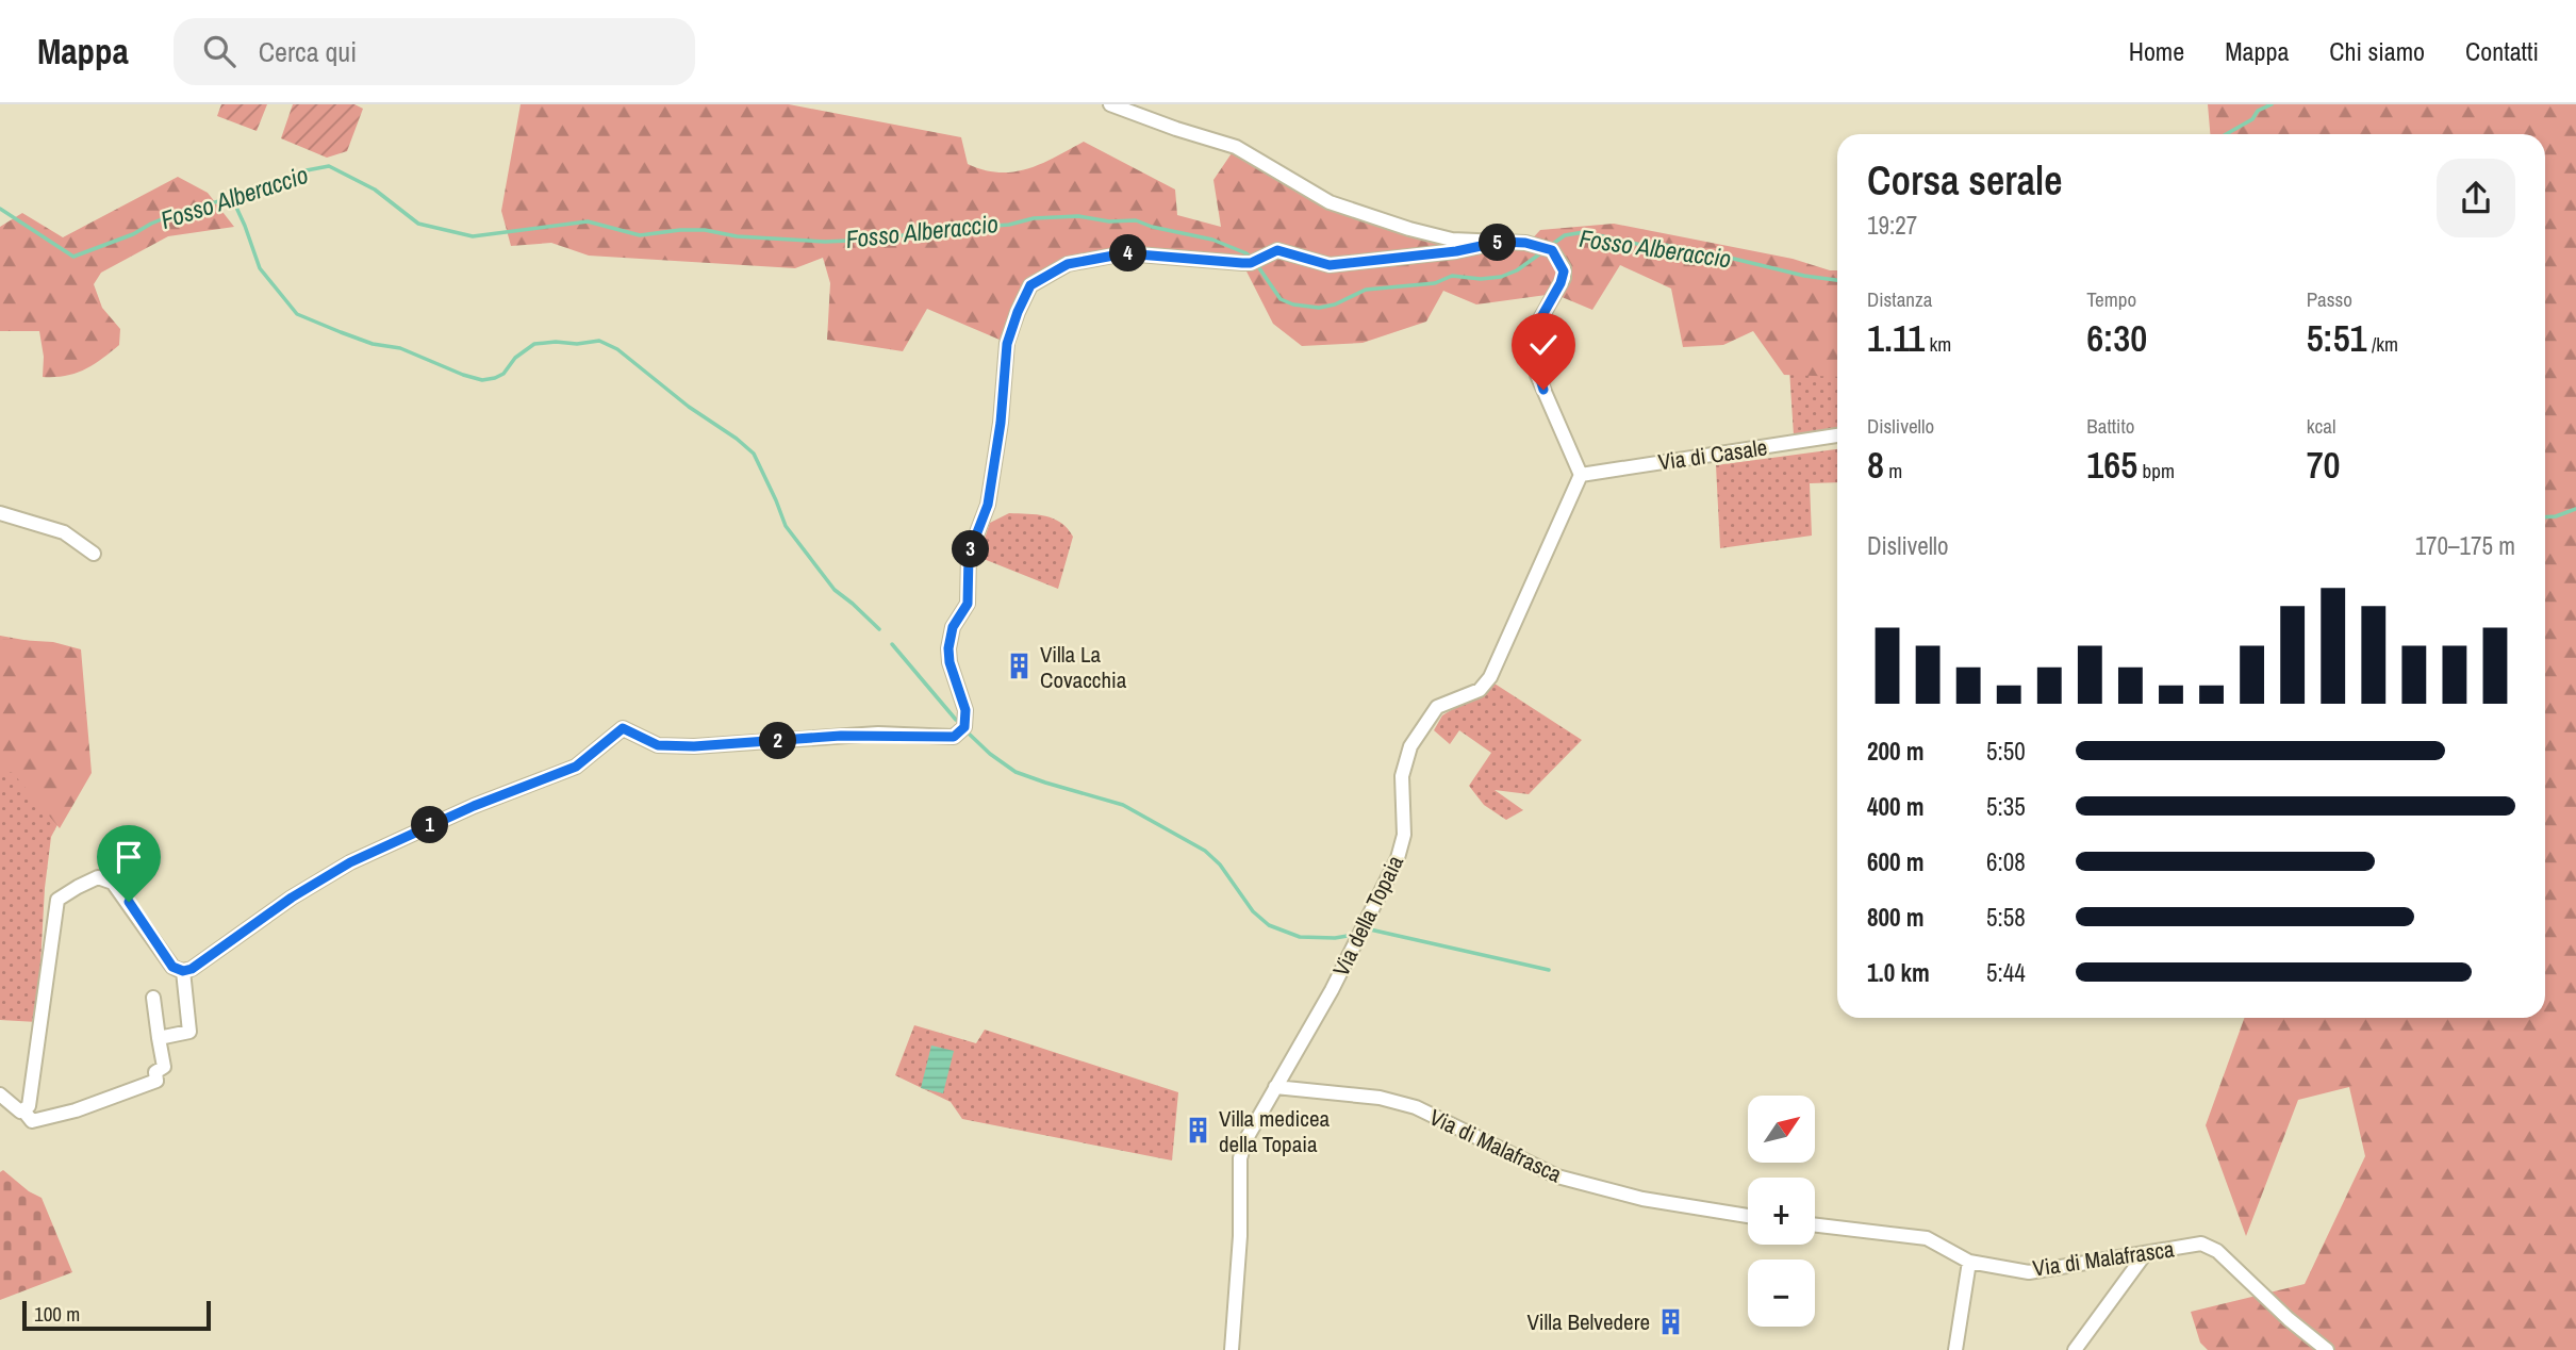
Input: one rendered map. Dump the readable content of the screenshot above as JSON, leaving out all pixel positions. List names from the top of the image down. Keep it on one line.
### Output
{"streets":{"street":["Via di Casale","Via della Topaia","Via di Malafrasca"]},"crossings":[["Via di Casale","Via della Topaia"],["Via della Topaia","Via di Malafrasca"]],"water":["Fosso Alberaccio"],"places":{"building":["Villa La Covacchia","Villa medicea della Topaia","Villa Belvedere"]},"scale_bar":"100 m","north":"top right","page":{"header":"Mappa","search":"Cerca qui","nav":["Home","Mappa","Chi siamo","Contatti"],"heading":["Corsa serale","19:27"],"pins":["5","4","3","2","1"],"stats":[["Distanza","1.11 km"],["Tempo","6:30"],["Passo","5:51 /km"],["Dislivello","8 m"],["Battito","165 bpm"],["kcal","70"]],"chart":["Dislivello","170–175 m"],"list":[{"name":"200 m","note":"5:50"},{"name":"400 m","note":"5:35"},{"name":"600 m","note":"6:08"},{"name":"800 m","note":"5:58"},{"name":"1.0 km","note":"5:44"}],"map_buttons":["+","−"],"scale":"100 m"}}
